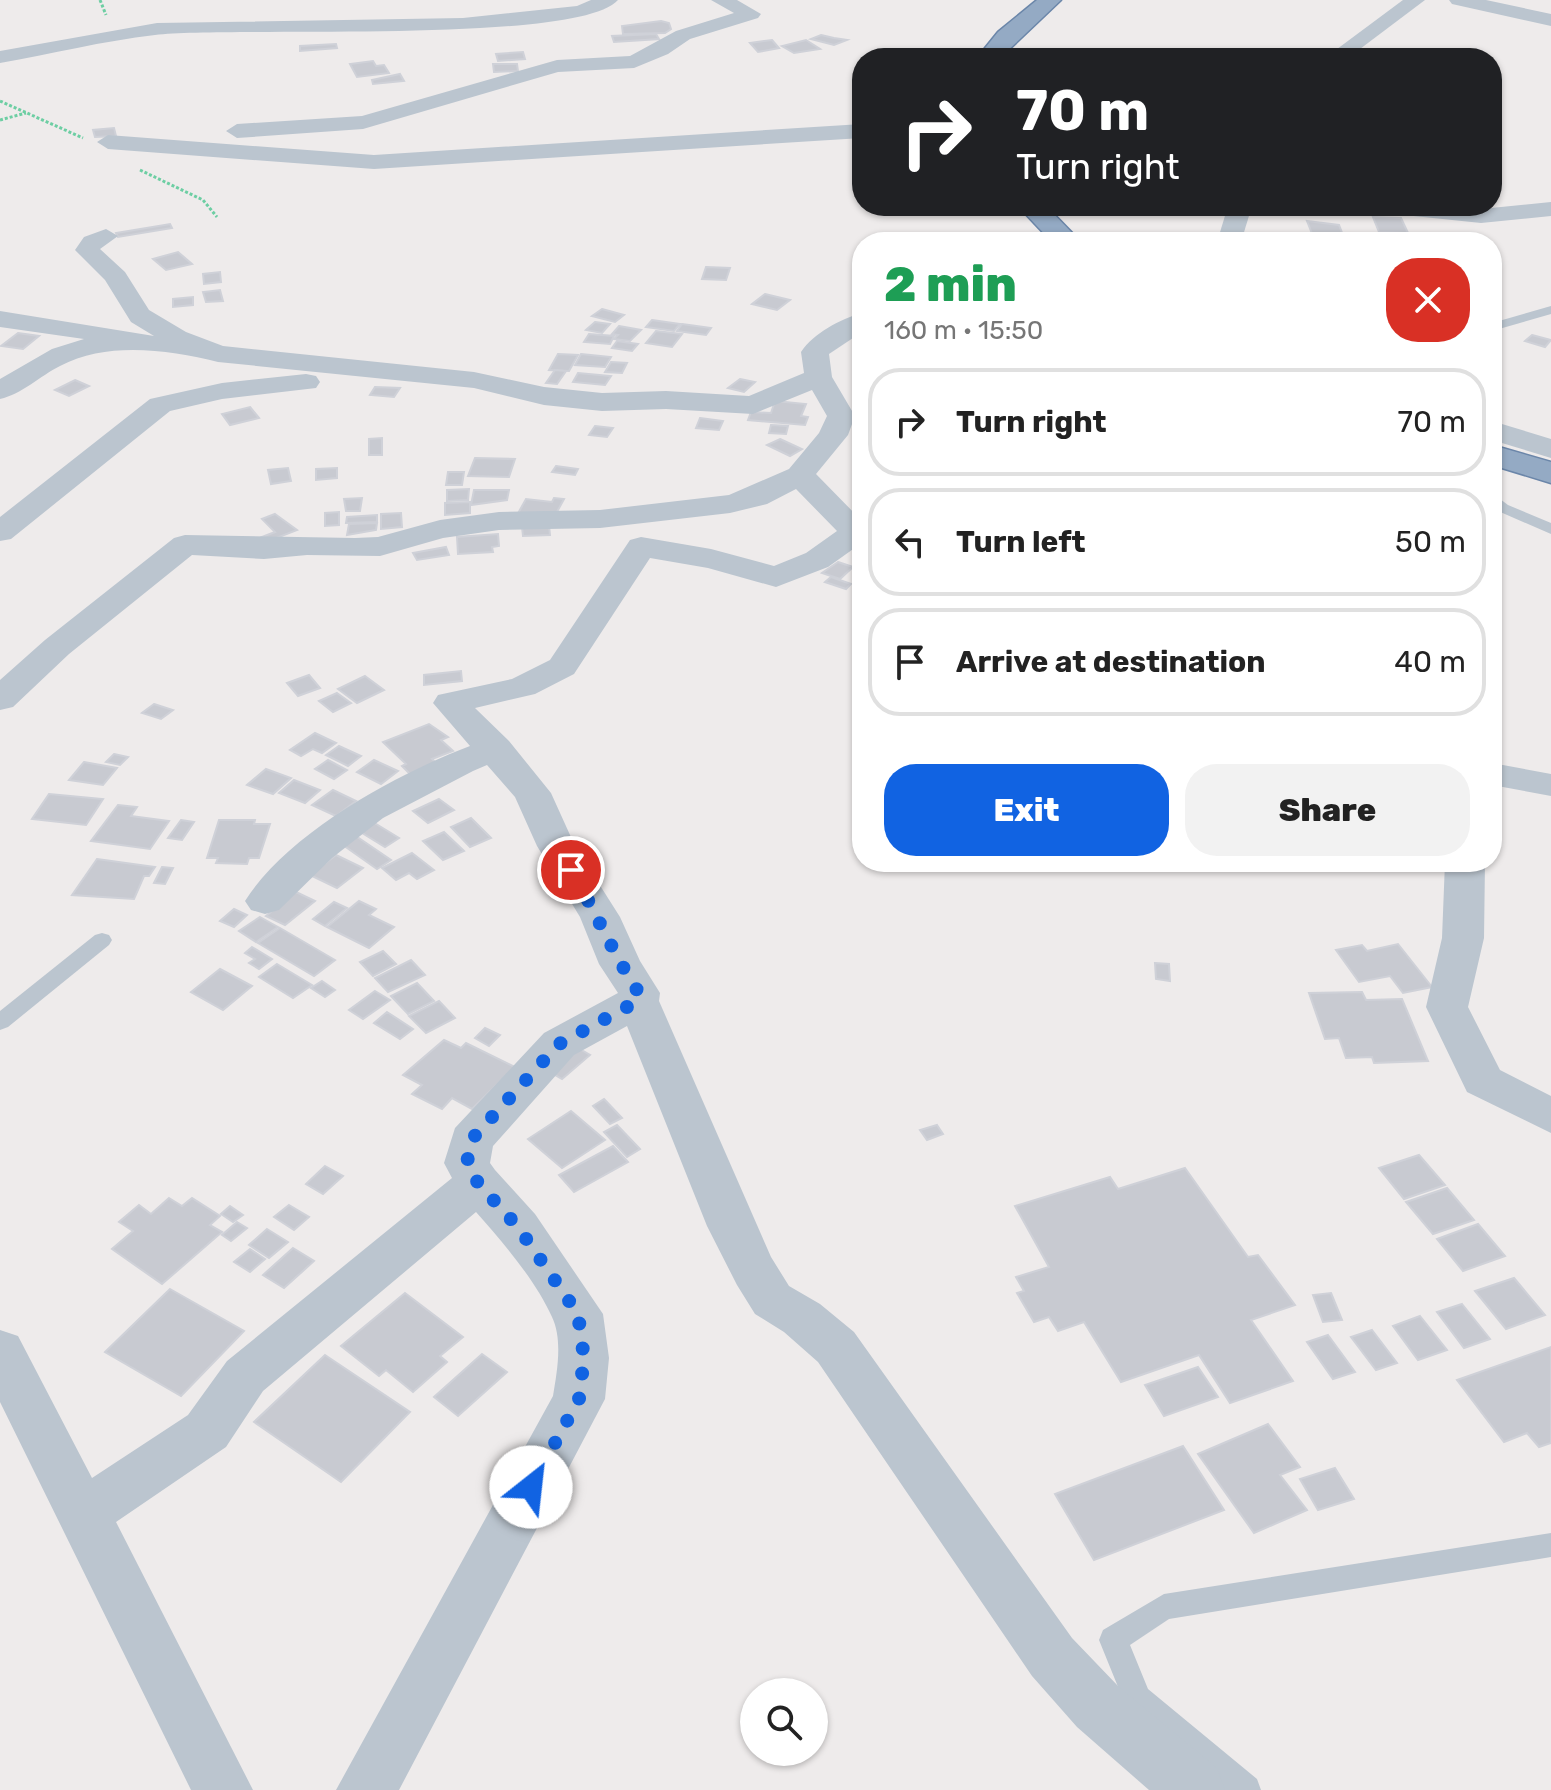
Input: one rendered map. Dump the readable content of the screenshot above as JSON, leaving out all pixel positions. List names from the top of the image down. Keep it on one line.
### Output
{"page":{"turn":["70 m","Turn right"],"heading":["2 min","160 m · 15:50"],"list":[{"name":"Turn right","value":"70 m"},{"name":"Turn left","value":"50 m"},{"name":"Arrive at destination","value":"40 m"}],"buttons":["Exit","Share"]}}
